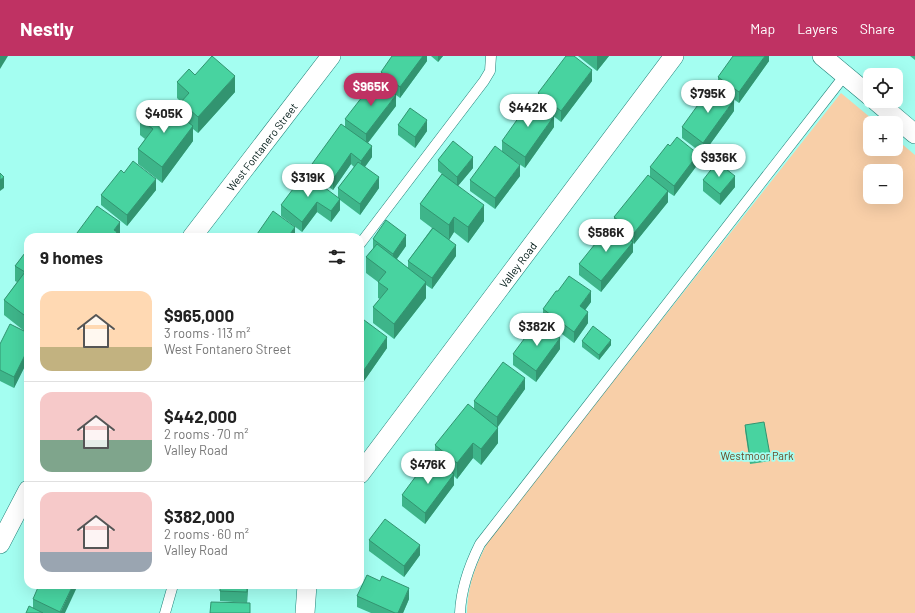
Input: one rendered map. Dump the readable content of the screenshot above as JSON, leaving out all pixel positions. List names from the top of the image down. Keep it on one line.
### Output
{"streets":{"street":["West Fontanero Street","Valley Road"]},"parks":["Westmoor Park"],"page":{"header":"Nestly","nav":["Map","Layers","Share"],"map_buttons":["+","−"],"price":["$965K","$795K","$442K","$405K","$936K","$319K","$586K","$382K","$476K"],"heading":"9 homes","list":[{"name":"$965,000","note":"3 rooms · 113 m² · West Fontanero Street"},{"name":"$442,000","note":"2 rooms · 70 m² · Valley Road"},{"name":"$382,000","note":"2 rooms · 60 m² · Valley Road"}]}}
